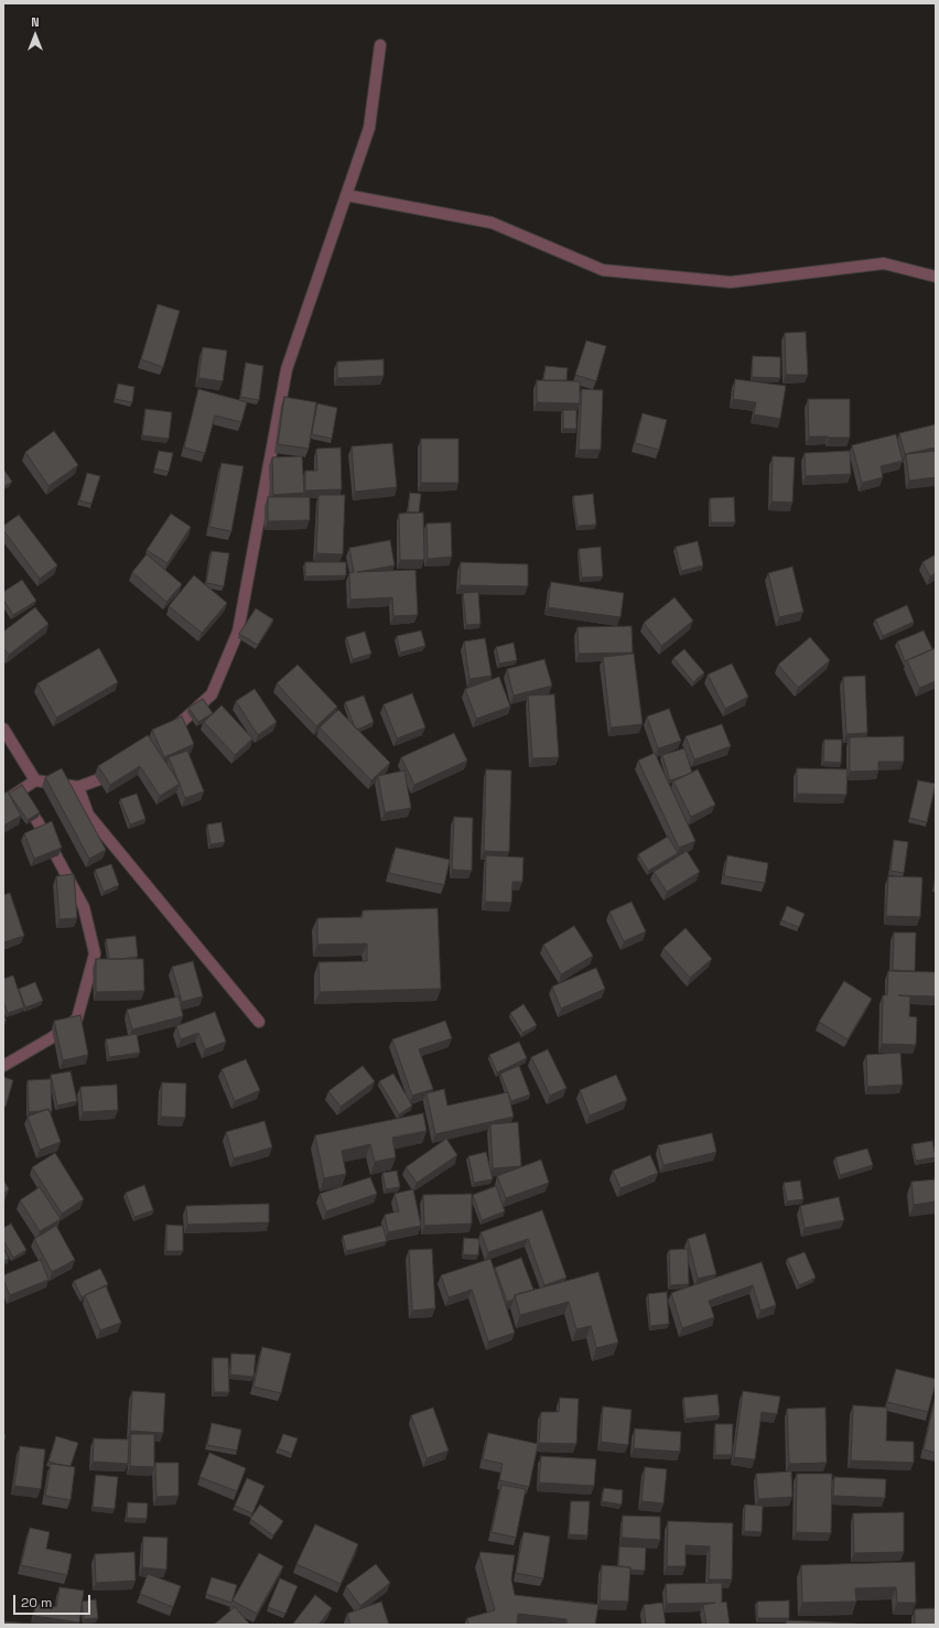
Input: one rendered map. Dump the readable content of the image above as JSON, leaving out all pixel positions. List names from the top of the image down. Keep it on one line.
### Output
{"scale_bar":"20 m","north":"top"}
